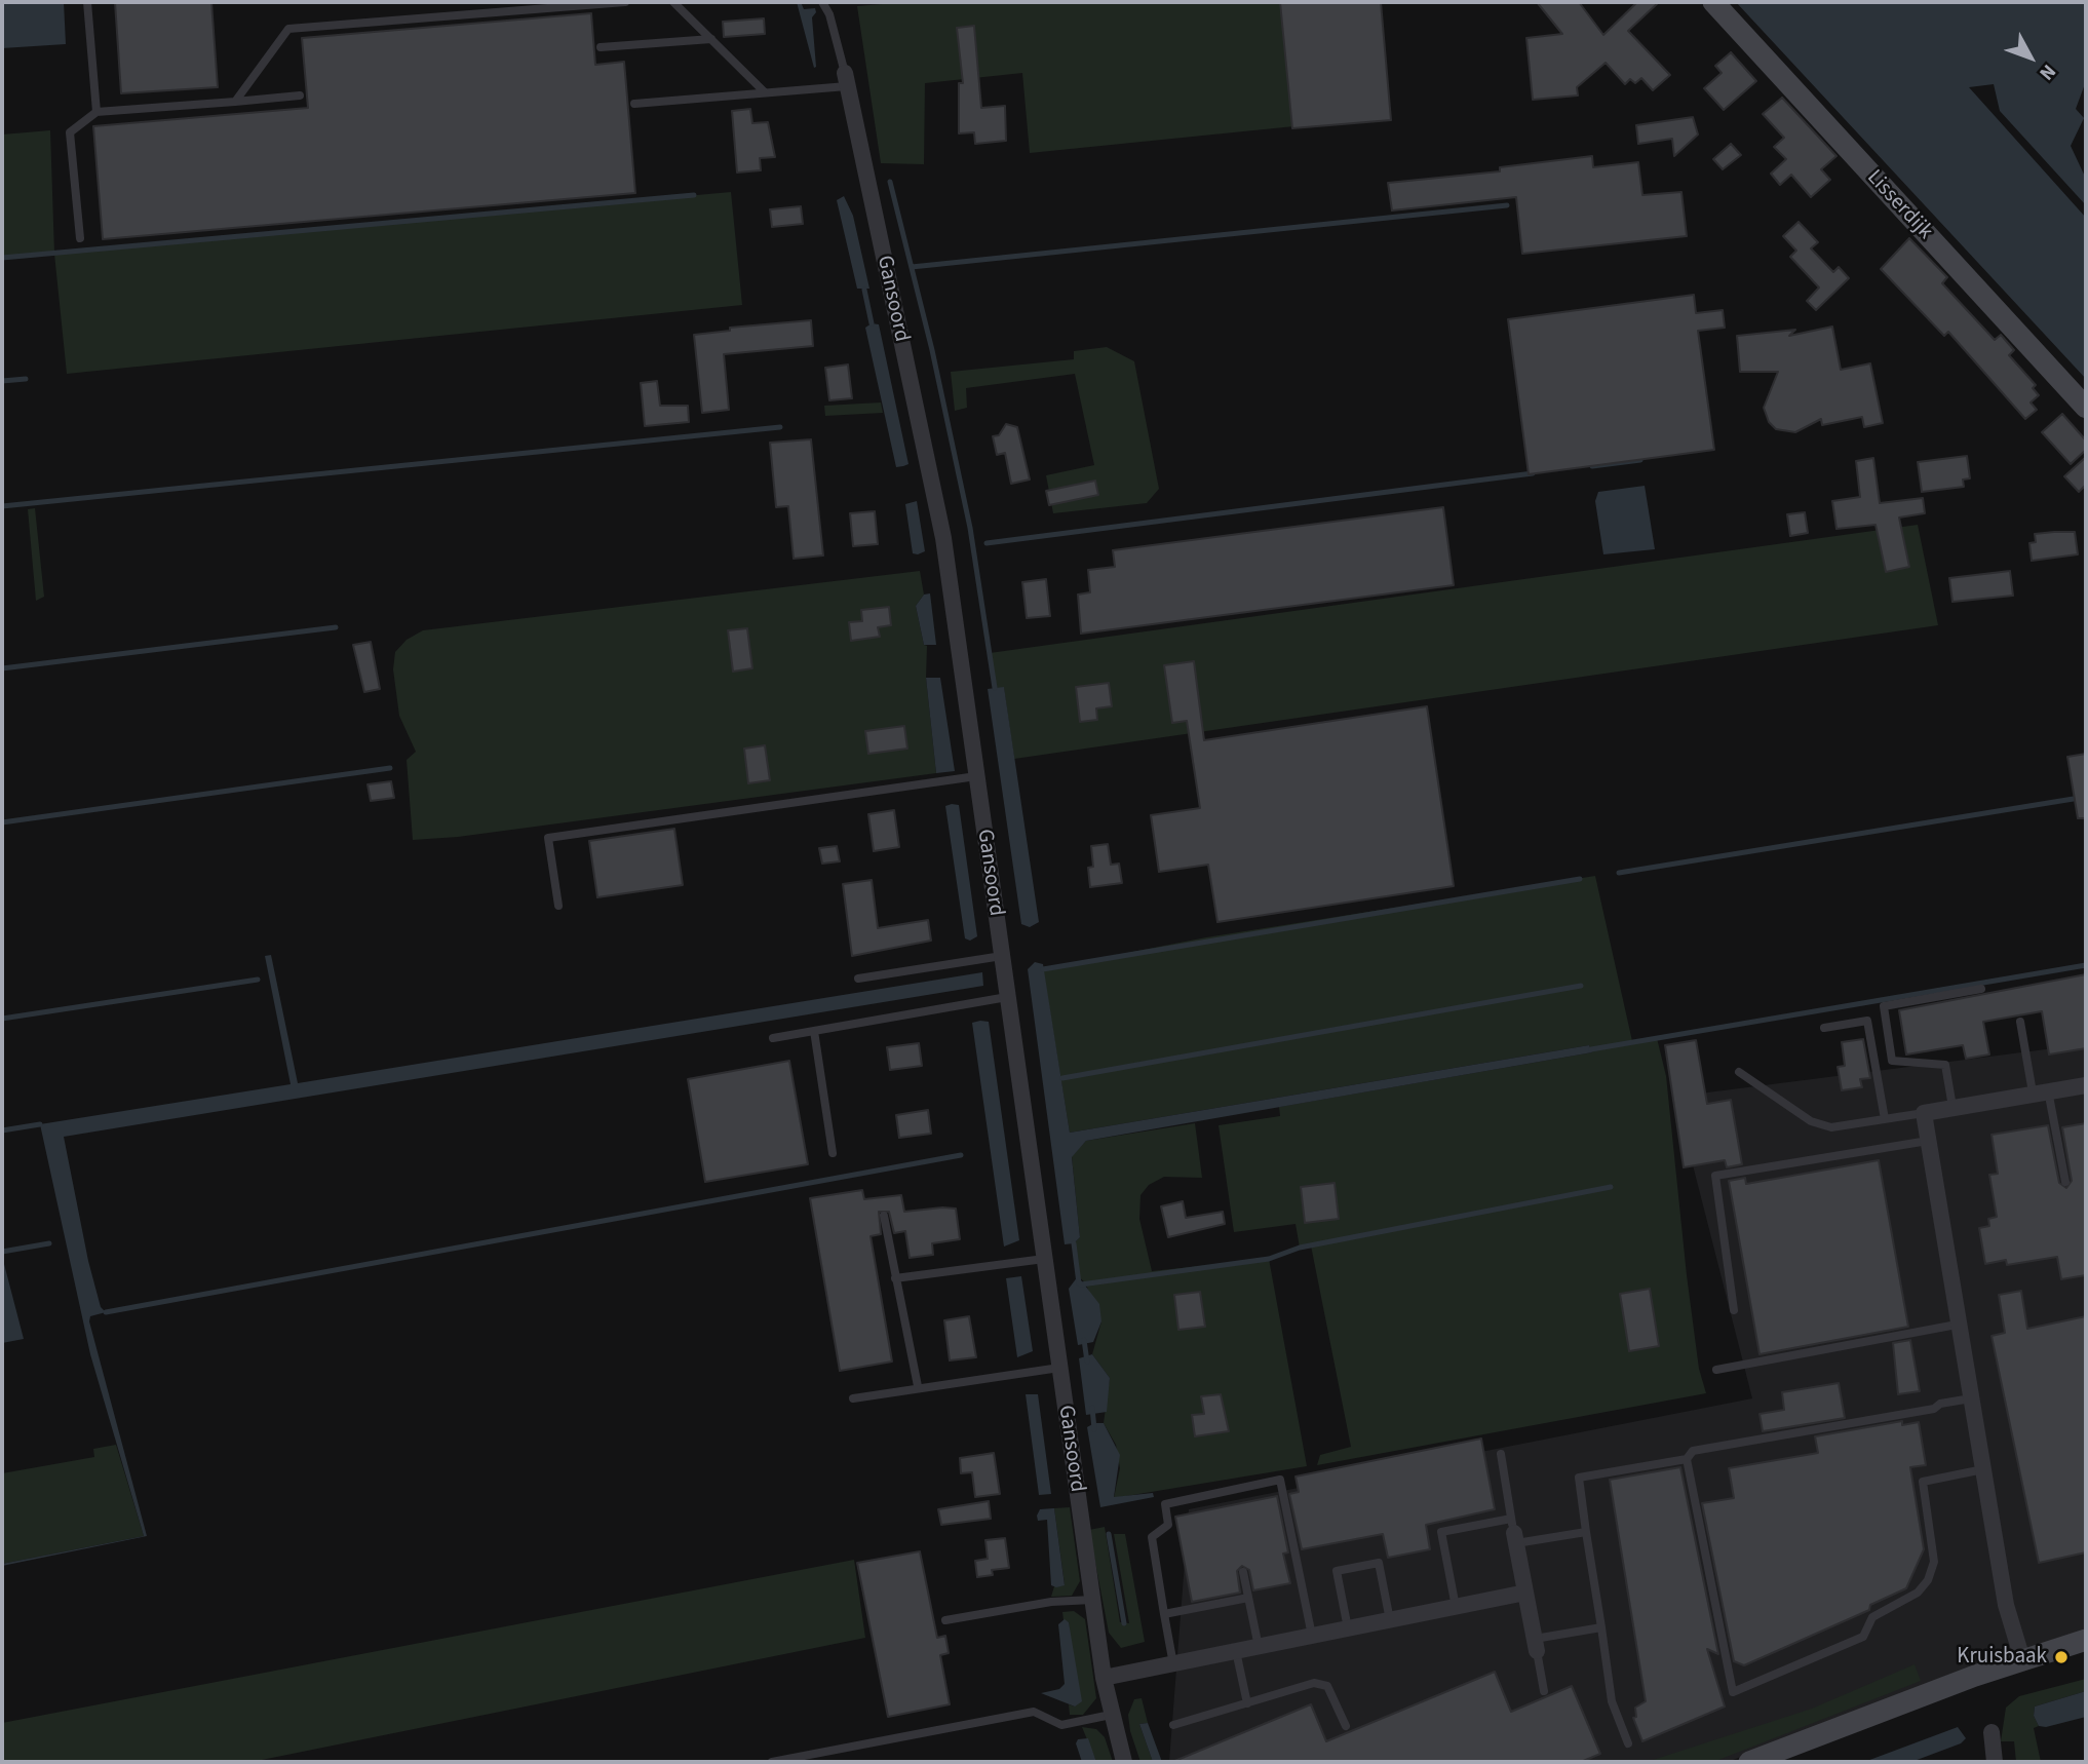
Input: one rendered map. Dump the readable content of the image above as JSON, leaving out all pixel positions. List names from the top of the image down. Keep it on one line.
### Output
{"streets":{"street":["Lisserdijk","Gansoord"]},"places":["Kruisbaak"],"north":"bottom right"}
